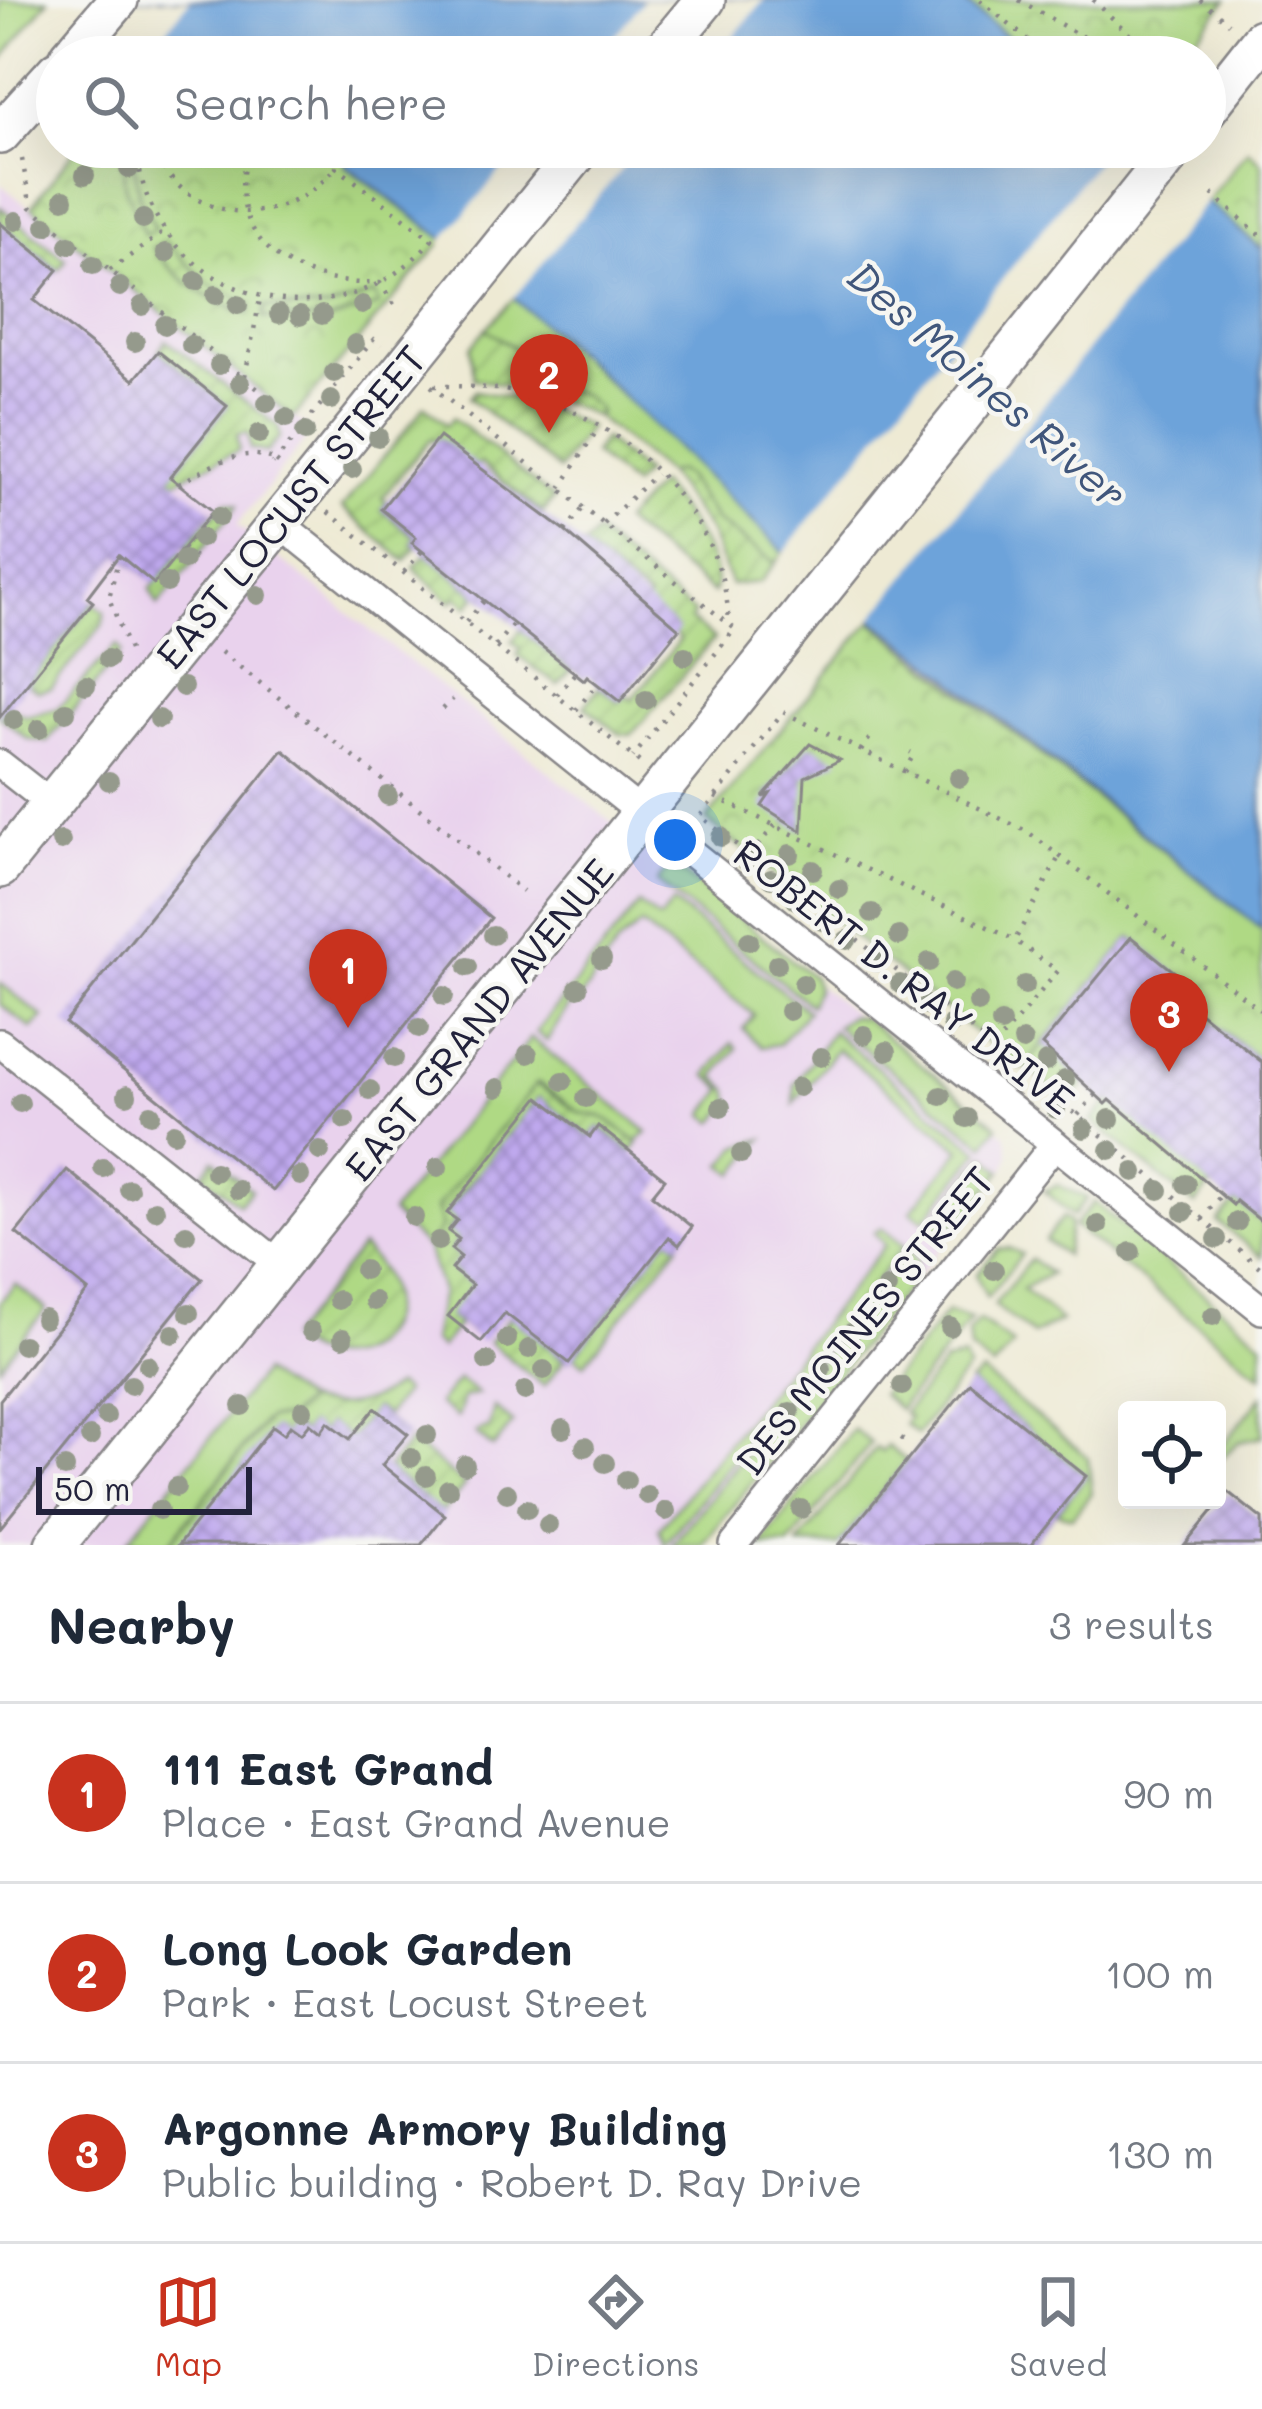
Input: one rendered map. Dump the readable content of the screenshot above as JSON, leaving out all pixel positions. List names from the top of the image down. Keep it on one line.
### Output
{"streets":{"main road":["EAST LOCUST STREET","EAST GRAND AVENUE"],"street":["ROBERT D. RAY DRIVE","DES MOINES STREET"]},"crossings":[["EAST LOCUST STREET","ROBERT D. RAY DRIVE"],["ROBERT D. RAY DRIVE","EAST GRAND AVENUE"],["ROBERT D. RAY DRIVE","DES MOINES STREET"]],"water":["Des Moines River"],"scale_bar":"50 m","page":{"search":"Search here","pins":["2","1","3"],"scale":"50 m","heading":["Nearby","3 results"],"list":[{"mark":"1","name":"111 East Grand","note":"Place · East Grand Avenue","value":"90 m"},{"mark":"2","name":"Long Look Garden","note":"Park · East Locust Street","value":"100 m"},{"mark":"3","name":"Argonne Armory Building","note":"Public building · Robert D. Ray Drive","value":"130 m"}],"nav":["Map","Directions","Saved"]}}
